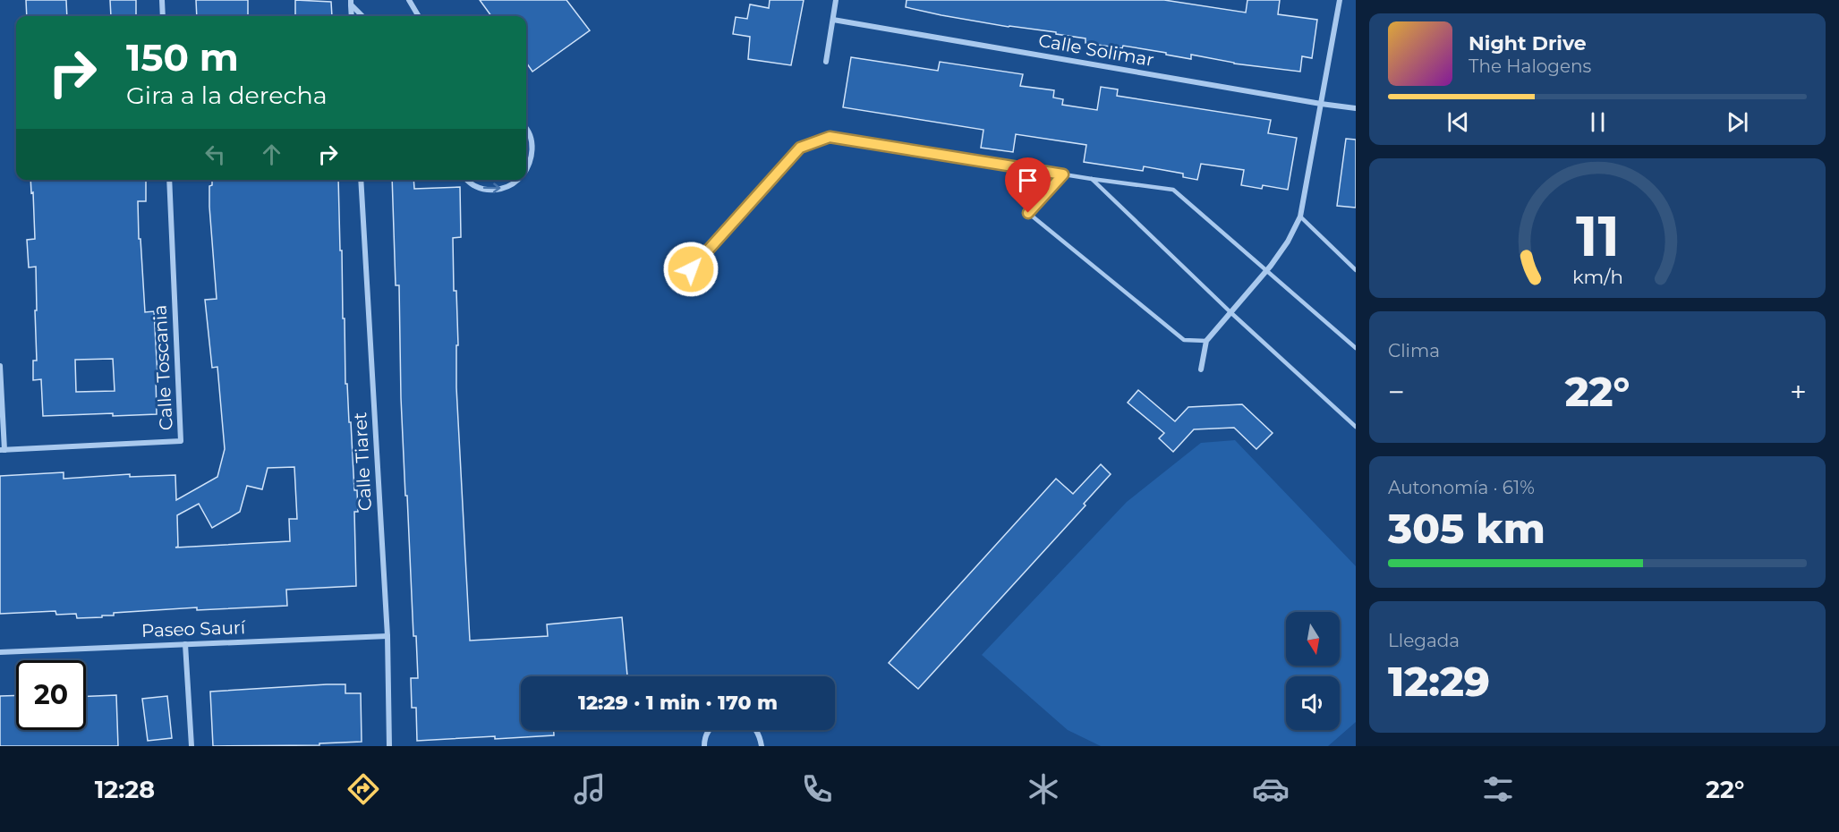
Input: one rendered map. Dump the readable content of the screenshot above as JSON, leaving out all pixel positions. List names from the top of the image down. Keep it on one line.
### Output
{"streets":{"street":["Calle Solimar","Calle Toscania","Calle Tiaret","Paseo Saurí"]},"crossings":[["Calle Tiaret","Paseo Saurí"]],"north":"bottom","page":{"turn":["150 m","Gira a la derecha"],"song":["Night Drive","The Halogens"],"tile":["Clima",["Autonomía · 61%","305 km"],["Llegada","12:29"]],"heat":["−","22°","+"],"limit":"20","trip":"12:29 · 1 min · 170 m","tabs":["12:28","22°"],"gauge":["11","km/h"]}}
